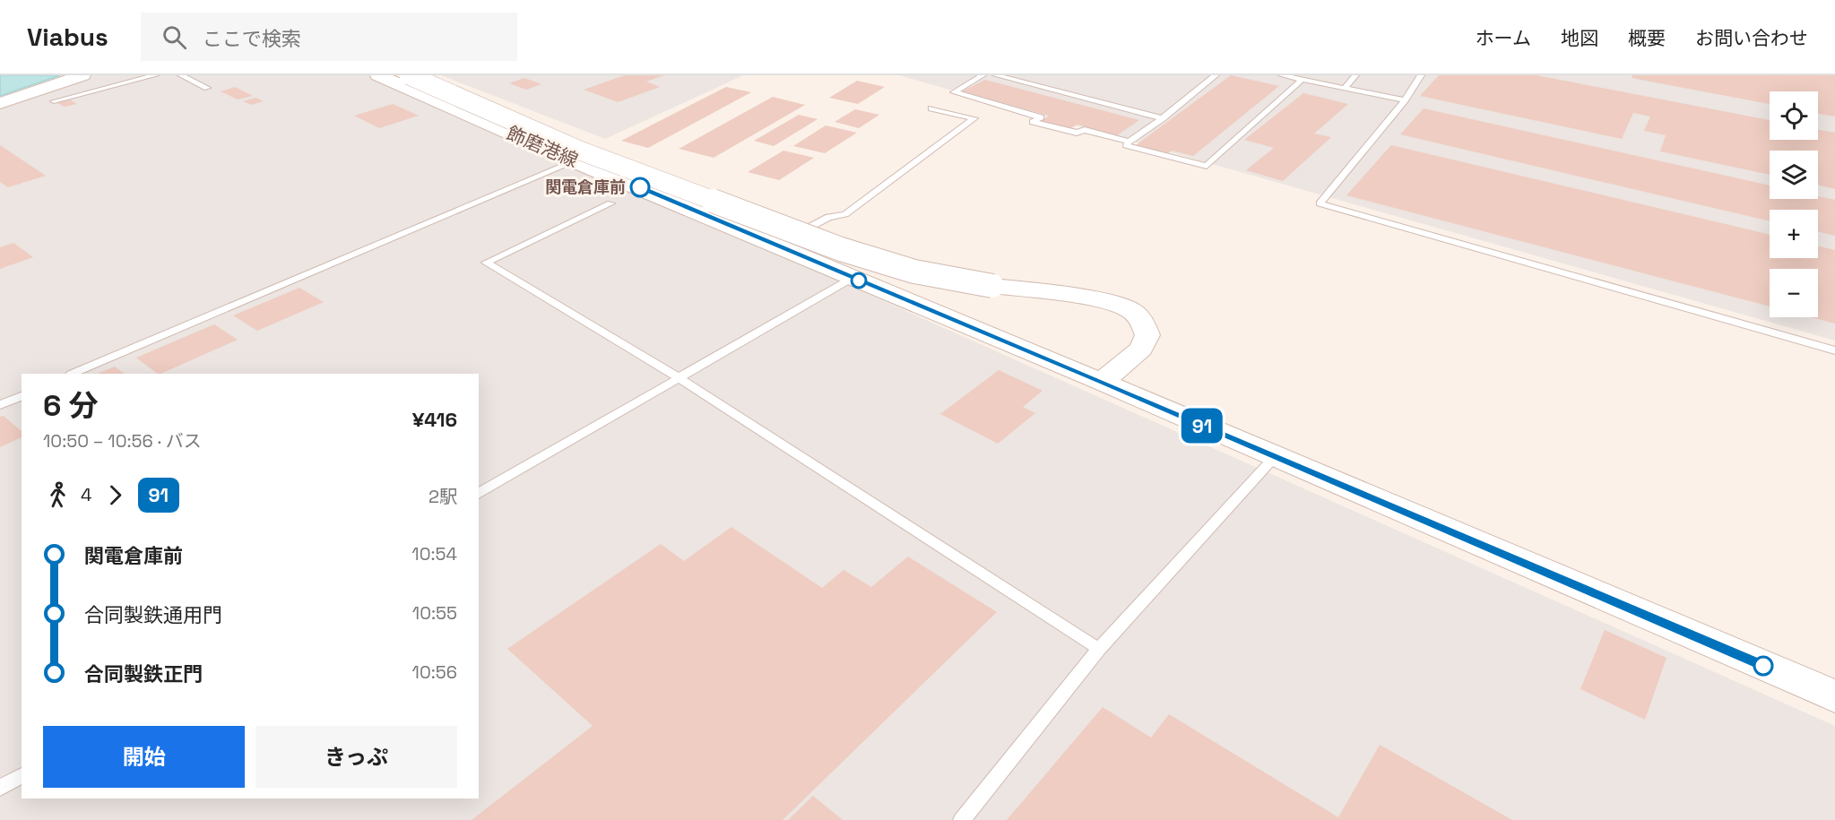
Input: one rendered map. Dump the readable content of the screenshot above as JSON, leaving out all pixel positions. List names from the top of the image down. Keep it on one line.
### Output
{"streets":{"main road":["飾磨港線"]},"places":["関電倉庫前"],"lines":["bus line 91"],"page":{"header":"Viabus","search":"ここで検索","nav":["ホーム","地図","概要","お問い合わせ"],"on_map":"91","map_buttons":["+","−"],"heading":["6 分","10:50 – 10:56 · バス","¥416"],"legs":["4","91","2駅"],"list":[{"name":"関電倉庫前","value":"10:54"},{"name":"合同製鉄通用門","value":"10:55"},{"name":"合同製鉄正門","value":"10:56"}],"buttons":["開始","きっぷ"]}}
